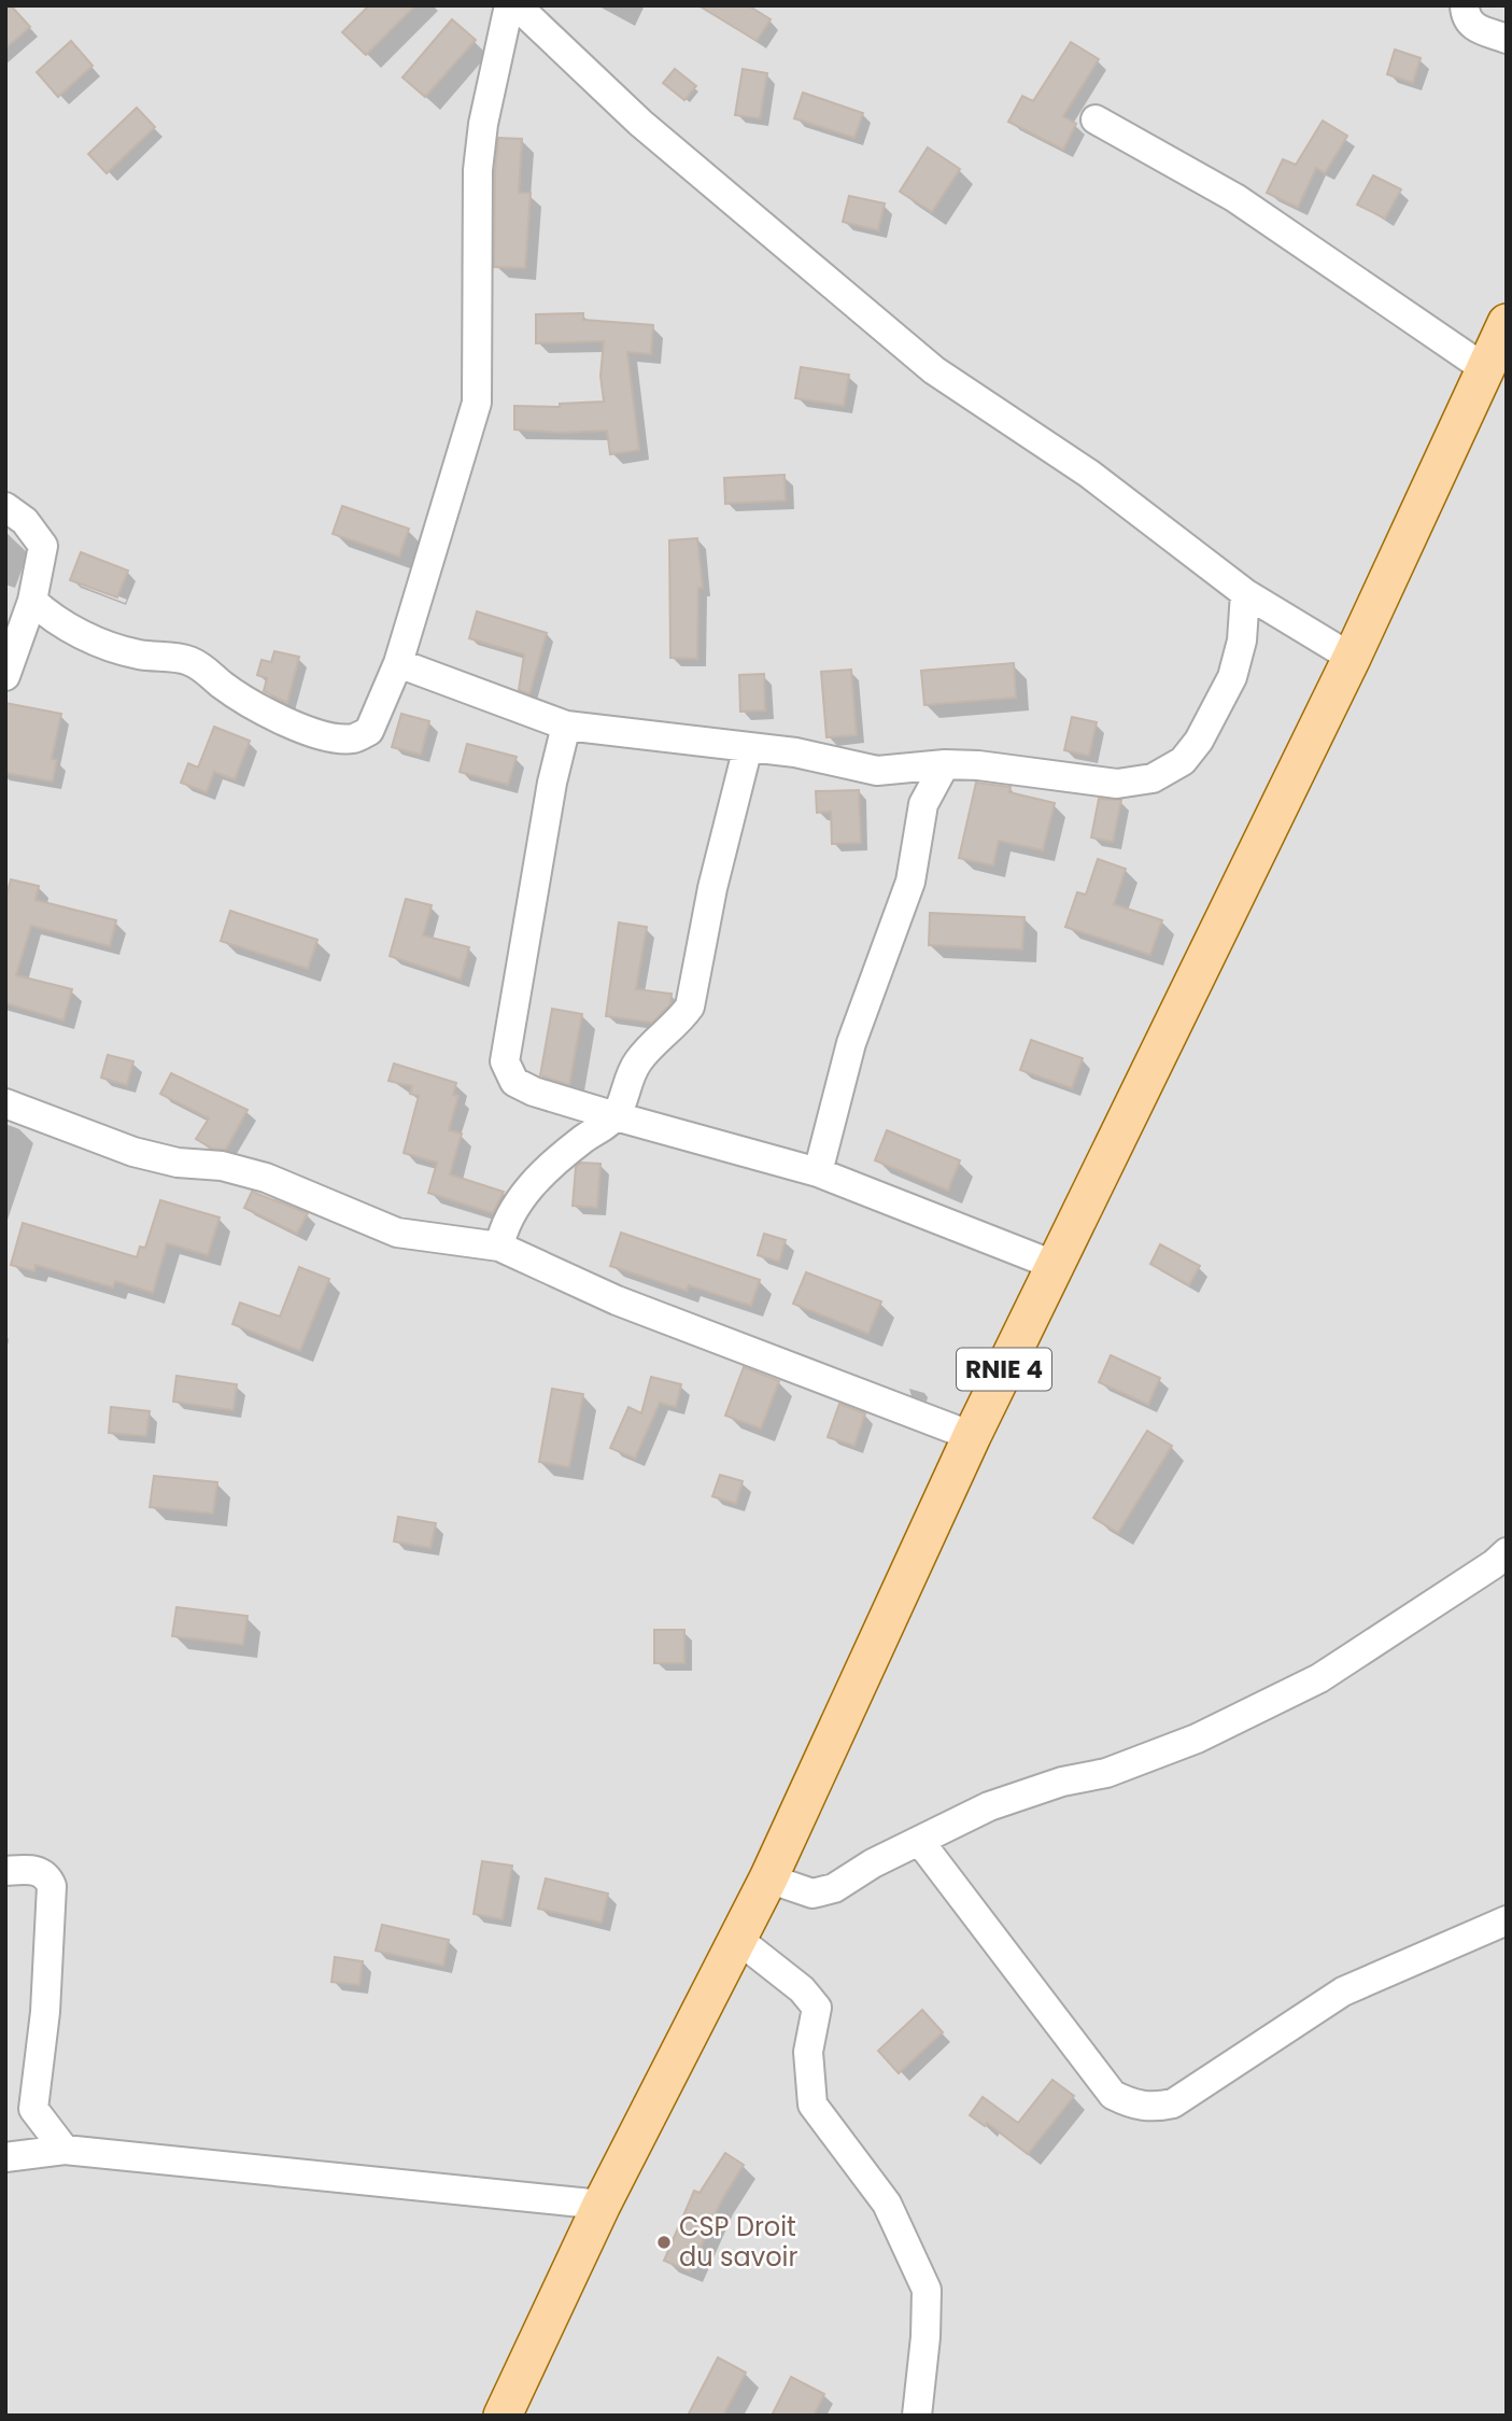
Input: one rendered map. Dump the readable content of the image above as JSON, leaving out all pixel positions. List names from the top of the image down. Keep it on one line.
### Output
{"streets":{"main road":["RNIE 4"]},"places":["CSP Droit du savoir"]}
